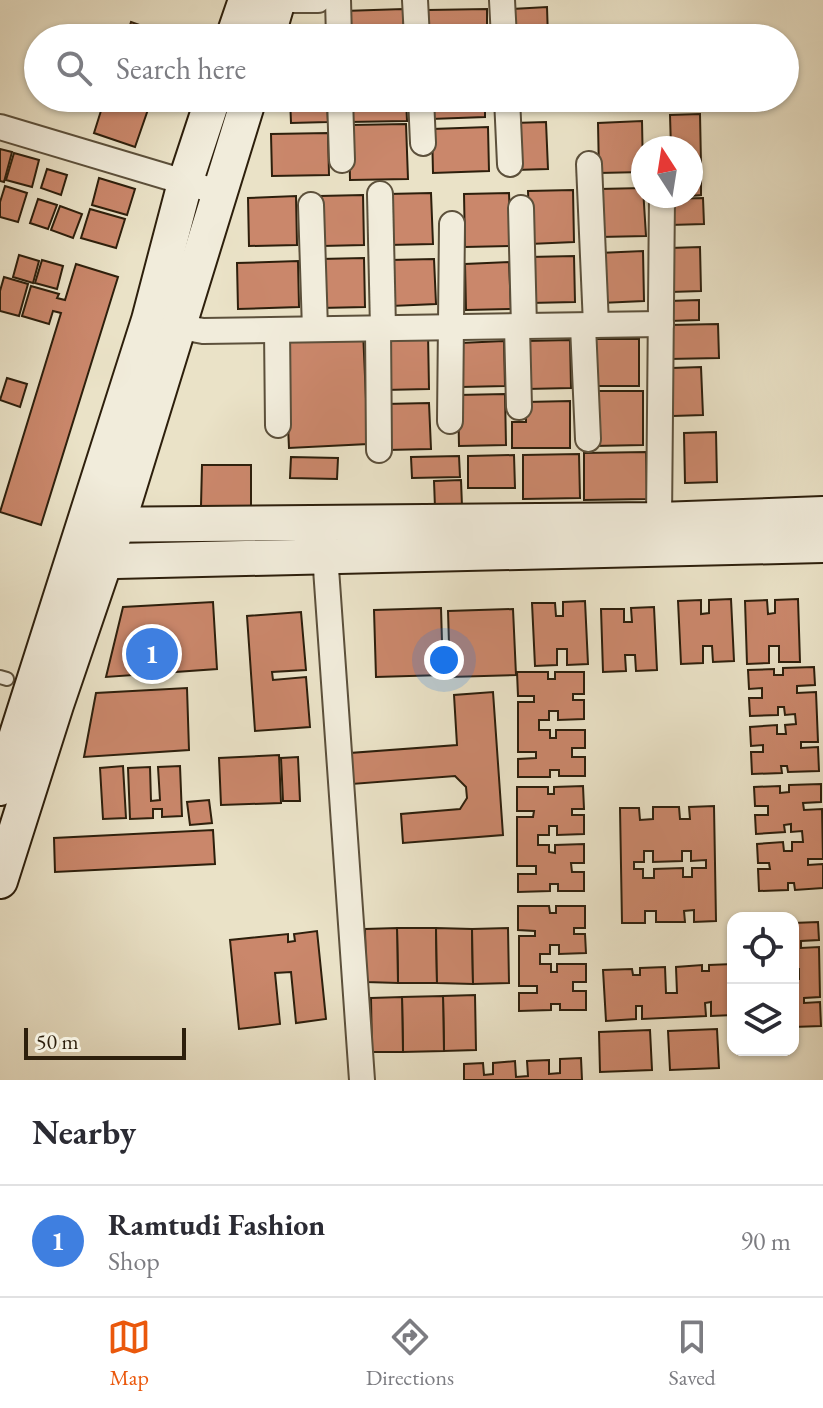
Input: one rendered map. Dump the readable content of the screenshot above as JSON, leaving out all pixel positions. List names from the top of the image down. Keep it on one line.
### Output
{"scale_bar":"50 m","north":"top","page":{"search":"Search here","pins":"1","scale":"50 m","heading":"Nearby","list":[{"mark":"1","name":"Ramtudi Fashion","note":"Shop","value":"90 m"}],"nav":["Map","Directions","Saved"]}}
